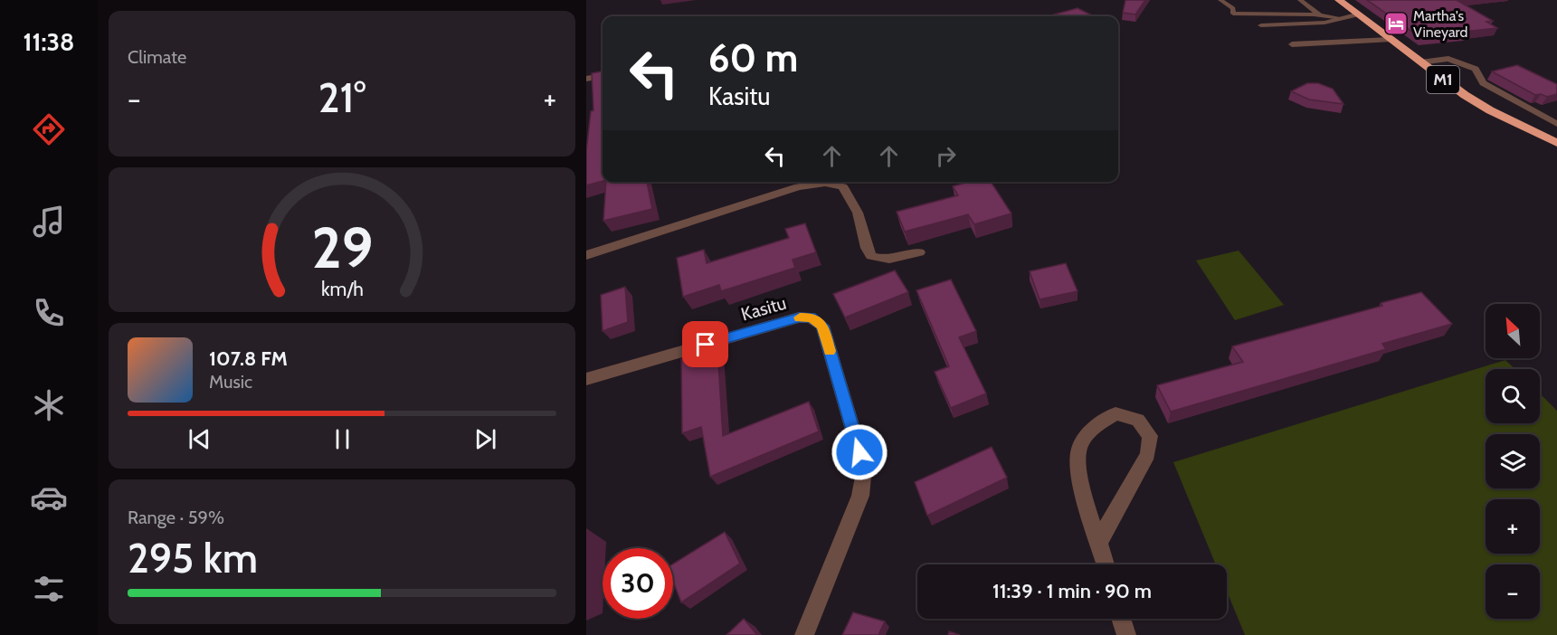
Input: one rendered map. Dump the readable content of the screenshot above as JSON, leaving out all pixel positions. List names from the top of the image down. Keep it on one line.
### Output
{"streets":{"highway":["M1"],"street":["Kasitu"]},"places":{"hotel":["Martha's Vineyard"]},"north":"top left","page":{"tabs":"11:38","tile":["Climate",["Range · 59%","295 km"]],"turn":["60 m","Kasitu"],"heat":["−","21°","+"],"map_buttons":["+","−"],"song":["107.8 FM","Music"],"limit":"30","trip":"11:39 · 1 min · 90 m","gauge":["29","km/h"]}}
